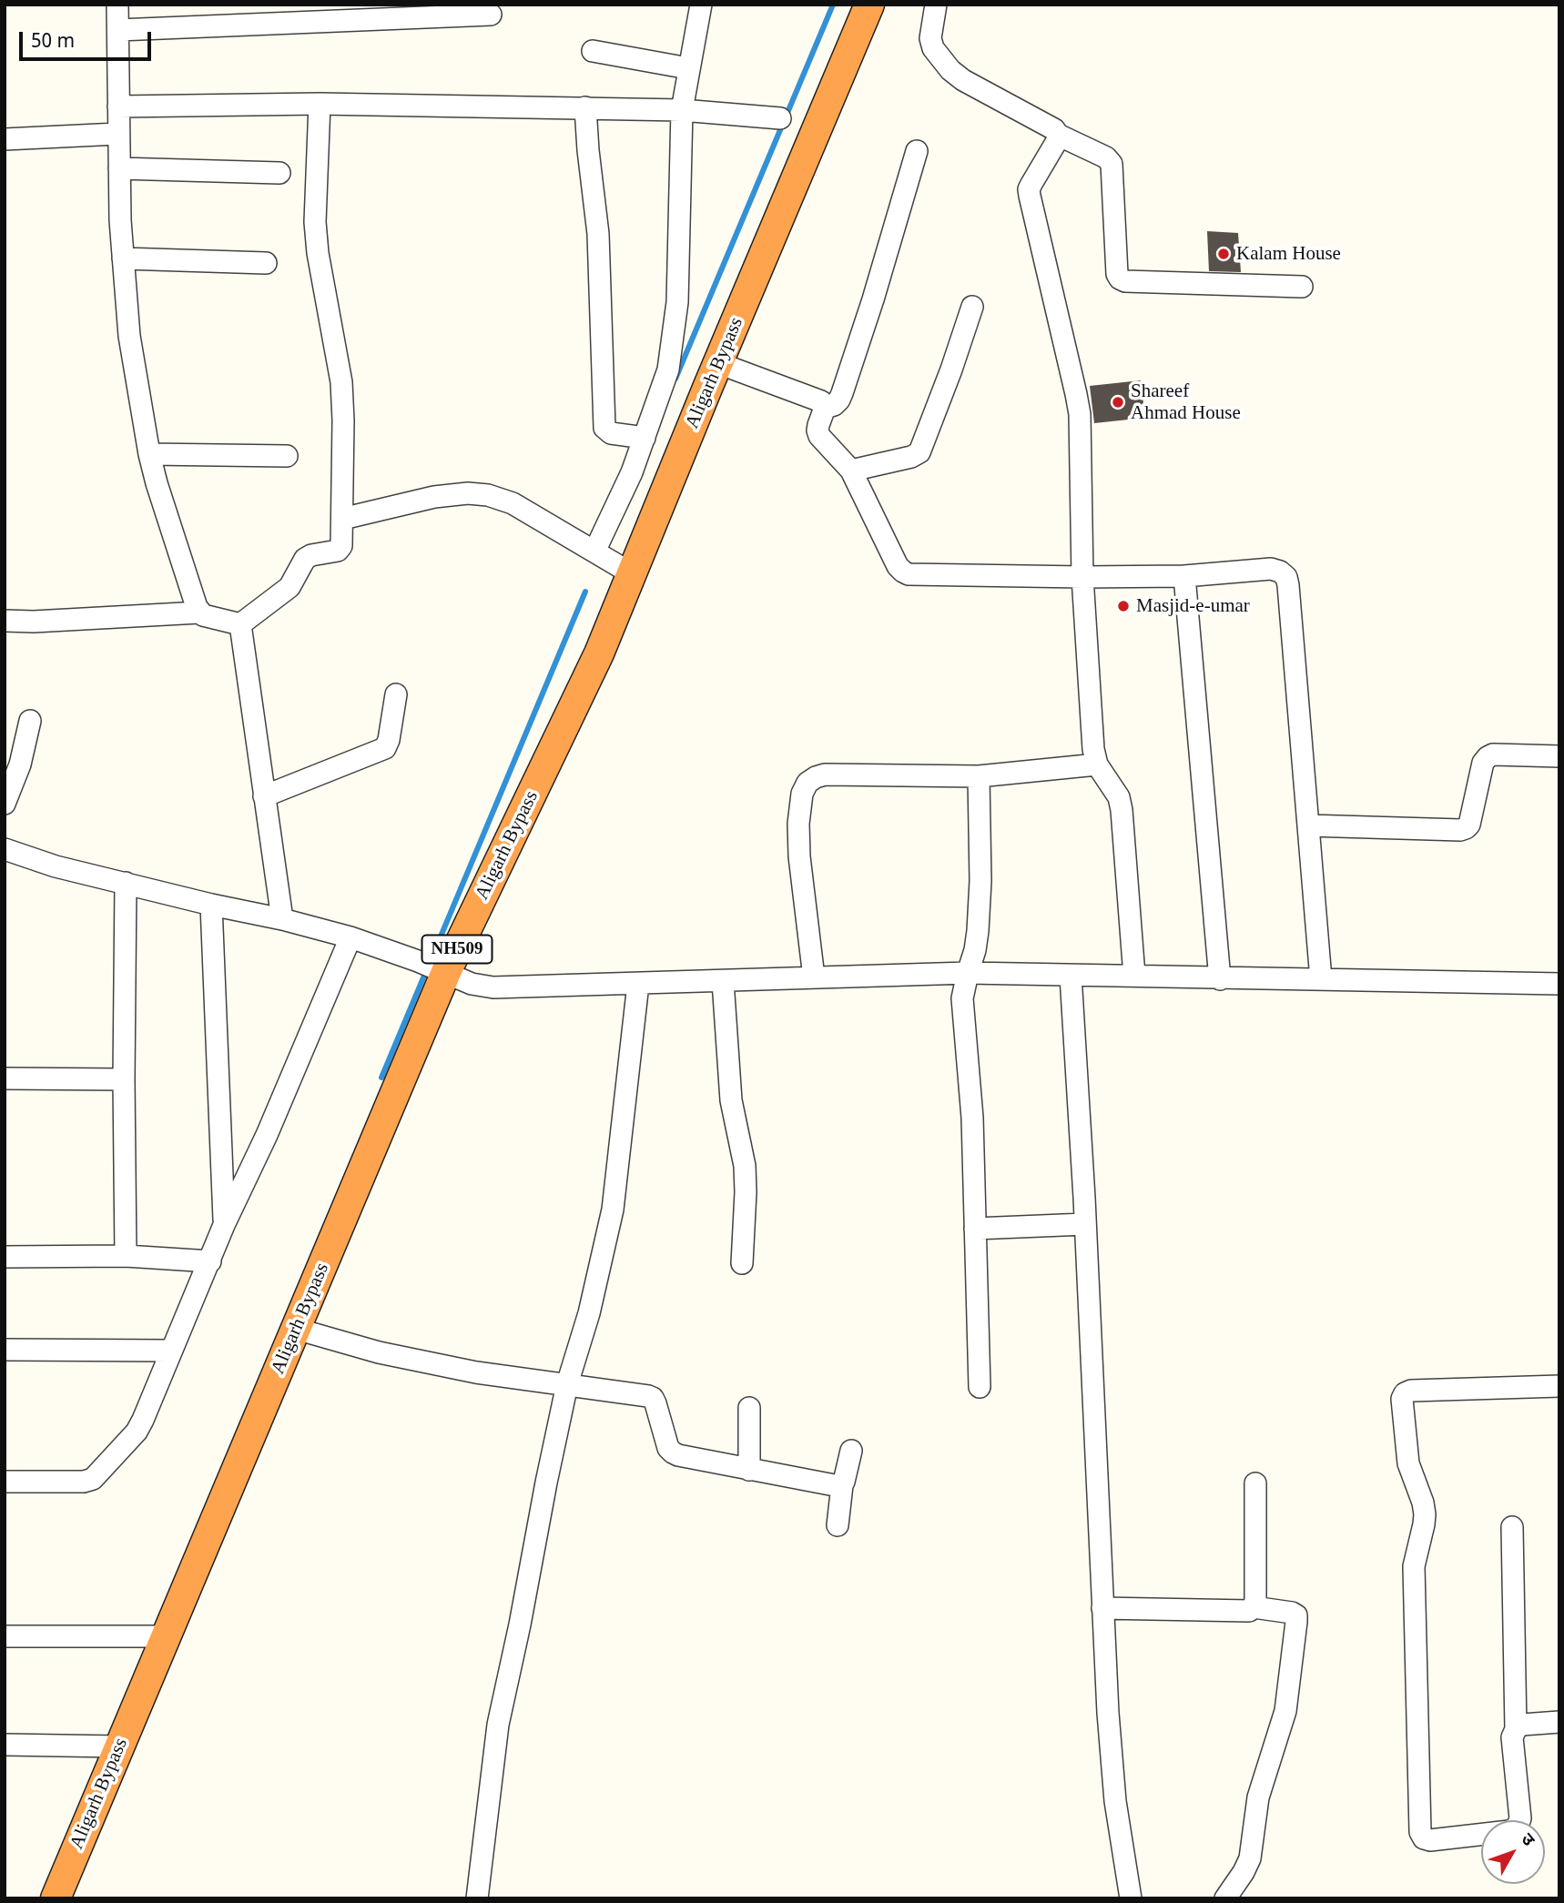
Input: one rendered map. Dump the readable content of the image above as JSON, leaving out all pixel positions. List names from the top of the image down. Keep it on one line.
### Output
{"streets":{"highway":["Aligarh Bypass","NH509"]},"places":["Kalam House","Shareef Ahmad House","Masjid-e-umar"],"scale_bar":"50 m","north":"top right"}
